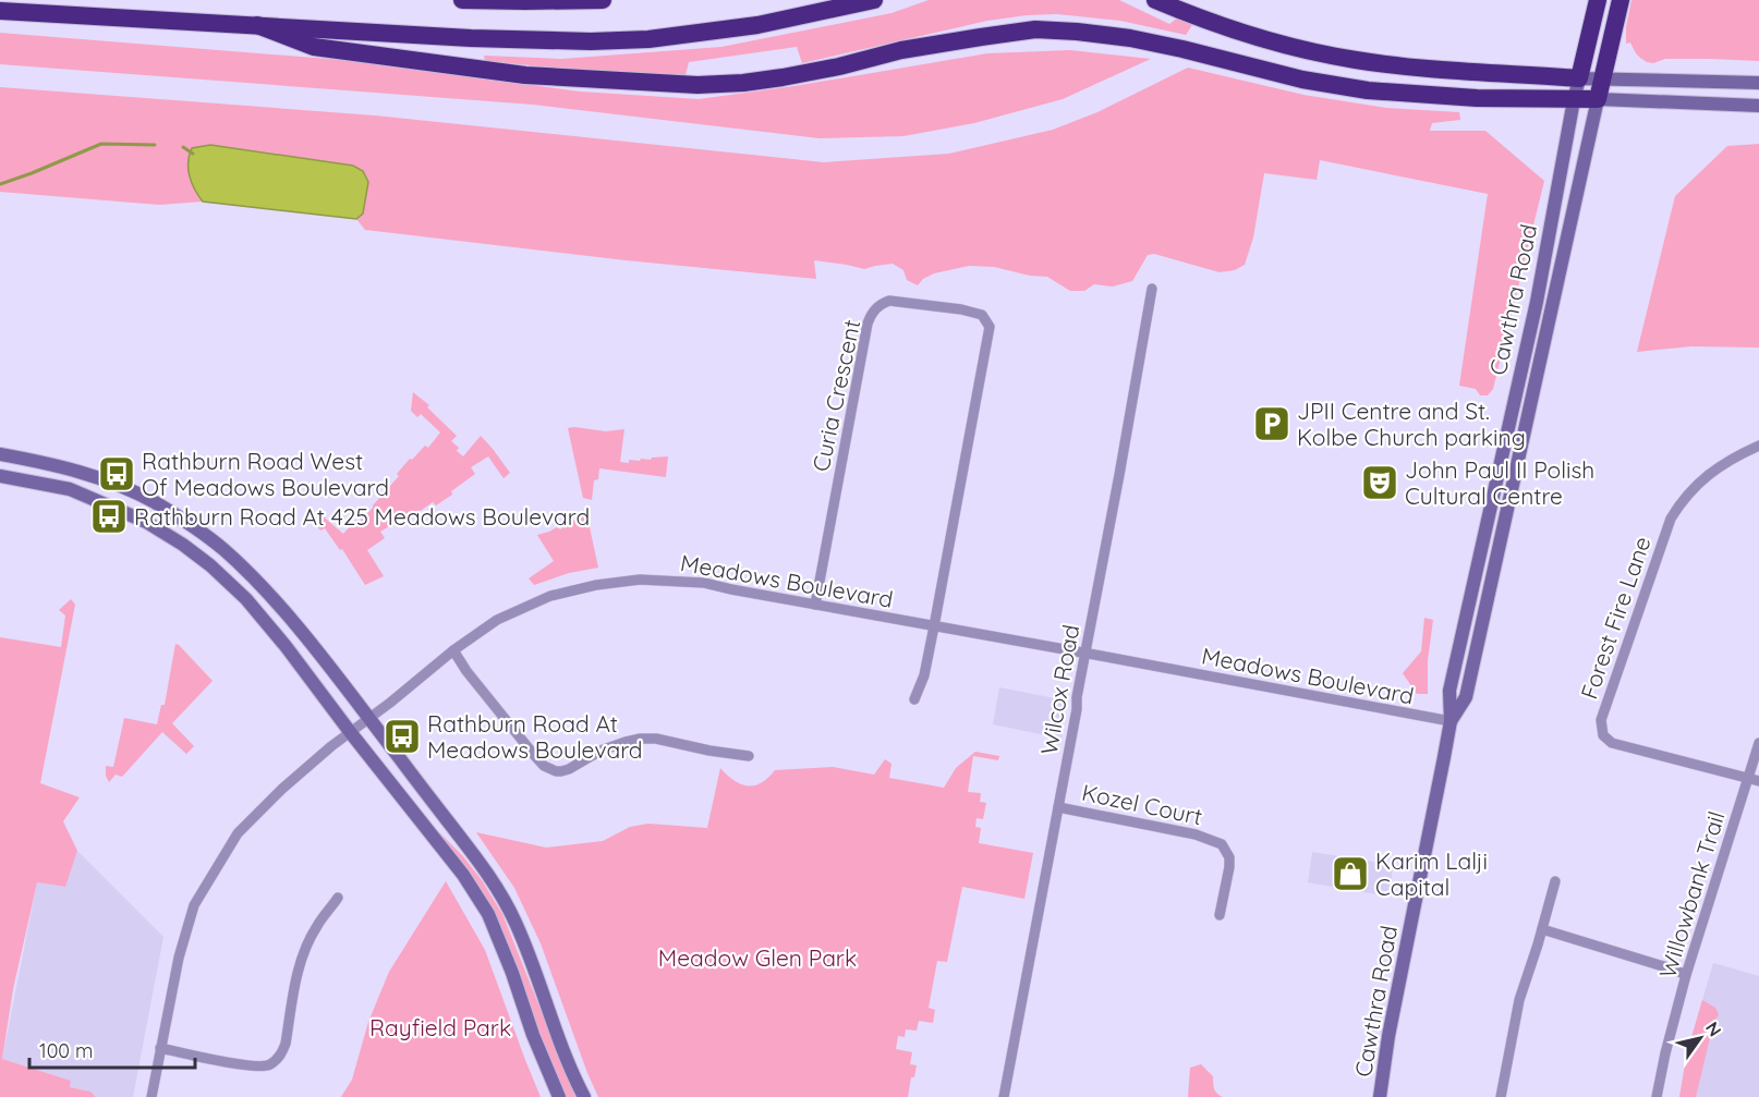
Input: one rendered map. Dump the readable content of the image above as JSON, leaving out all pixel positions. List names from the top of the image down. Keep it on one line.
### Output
{"streets":{"main road":["Cawthra Road"],"street":["Curia Crescent","Meadows Boulevard","Forest Fire Lane","Wilcox Road","Kozel Court","Willowbank Trail"]},"crossings":[["Cawthra Road","Meadows Boulevard"],["Curia Crescent","Meadows Boulevard"],["Meadows Boulevard","Wilcox Road"],["Forest Fire Lane","Willowbank Trail"],["Wilcox Road","Kozel Court"]],"parks":["Meadow Glen Park","Rayfield Park"],"places":{"parking":["JPII Centre and St. Kolbe Church parking"],"bus stop":["Rathburn Road West Of Meadows Boulevard","Rathburn Road At 425 Meadows Boulevard","Rathburn Road At Meadows Boulevard"],"theatre":["John Paul II Polish Cultural Centre"],"shop":["Karim Lalji Capital"]},"scale_bar":"100 m","north":"top right"}
